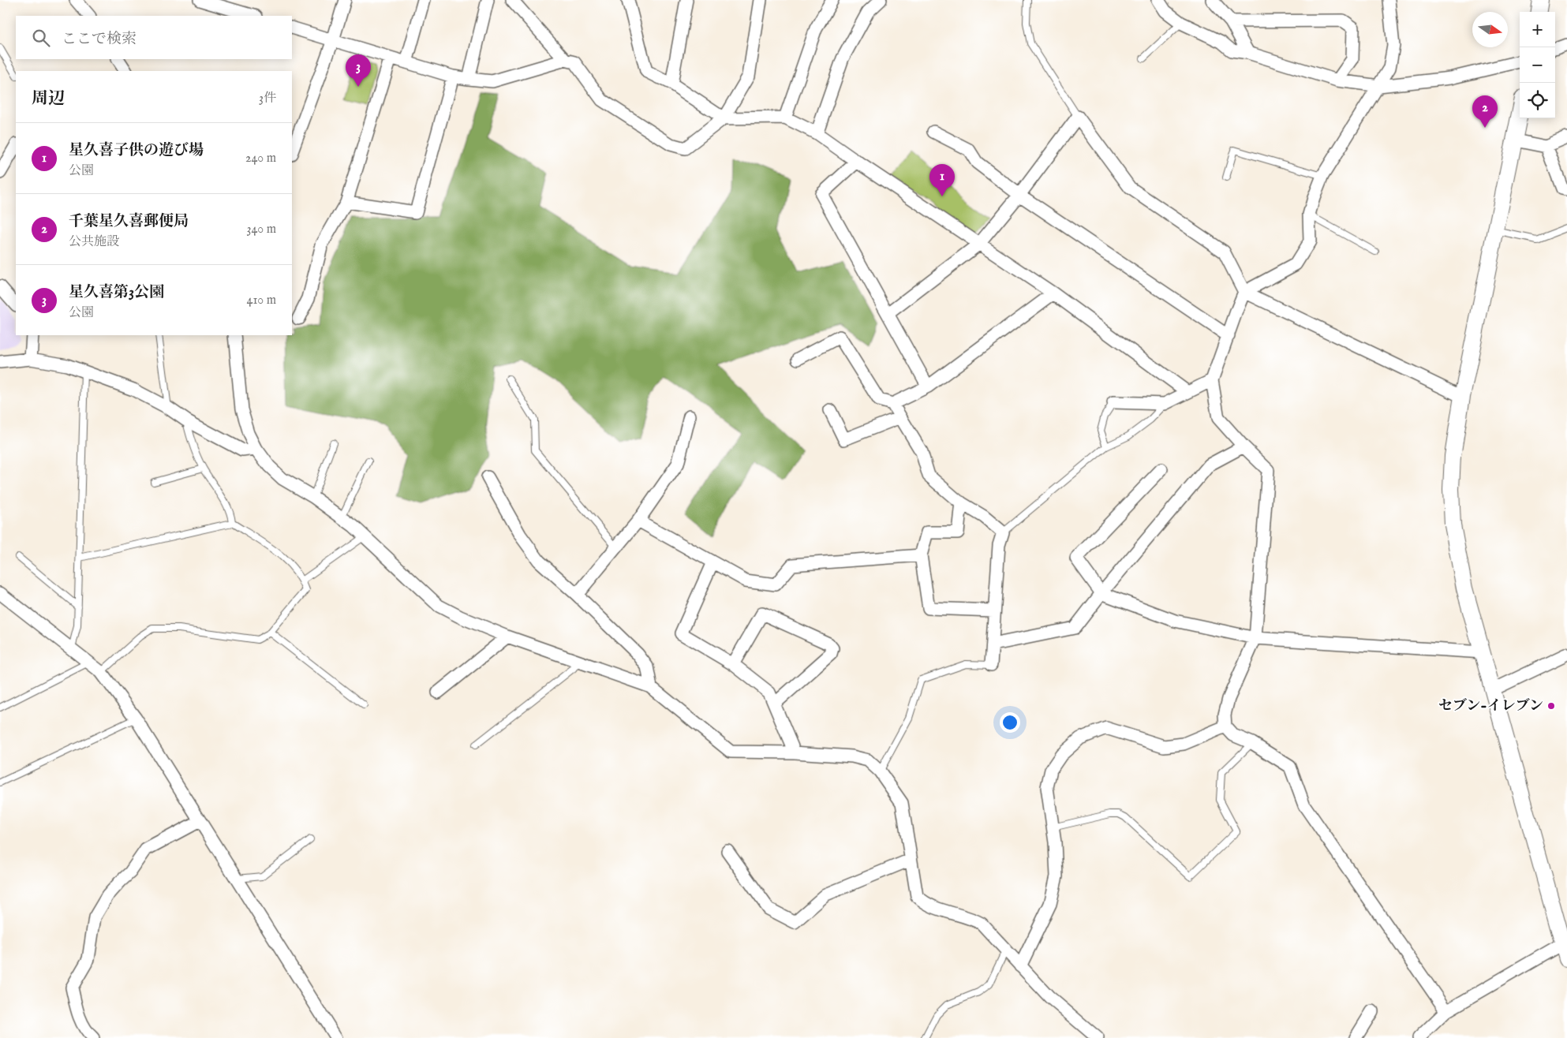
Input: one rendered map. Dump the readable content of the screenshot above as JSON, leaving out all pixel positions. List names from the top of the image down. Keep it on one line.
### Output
{"places":["セブン-イレブン"],"north":"right","page":{"map_buttons":["+","−"],"search":"ここで検索","pins":["3","2","1"],"heading":["周辺","3件"],"list":[{"mark":"1","name":"星久喜子供の遊び場","note":"公園","value":"240 m"},{"mark":"2","name":"千葉星久喜郵便局","note":"公共施設","value":"340 m"},{"mark":"3","name":"星久喜第3公園","note":"公園","value":"410 m"}]}}
